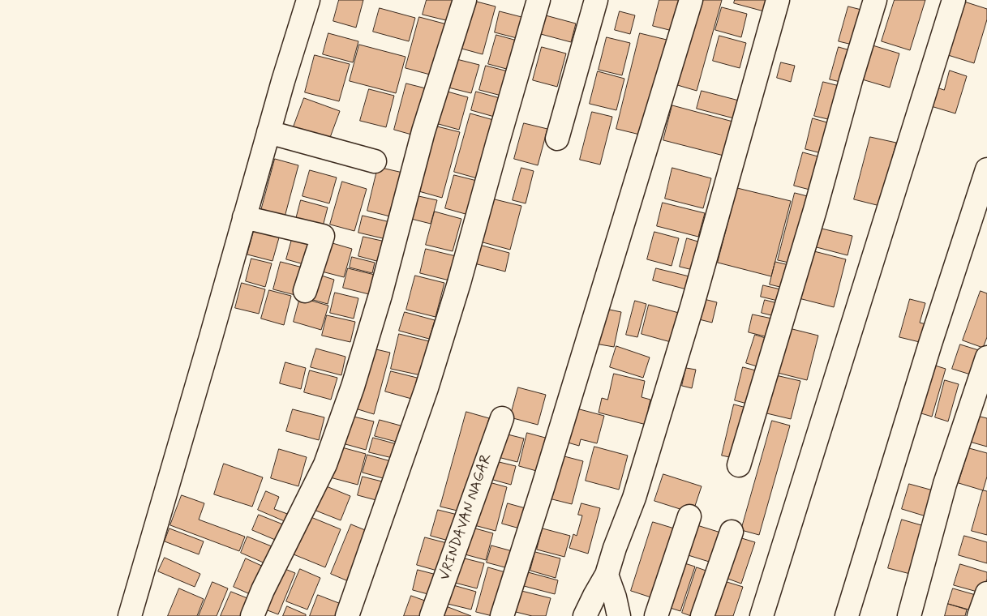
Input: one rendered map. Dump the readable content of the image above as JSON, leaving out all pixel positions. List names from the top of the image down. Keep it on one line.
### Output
{"streets":{"street":["VRINDAVAN NAGAR"]}}
